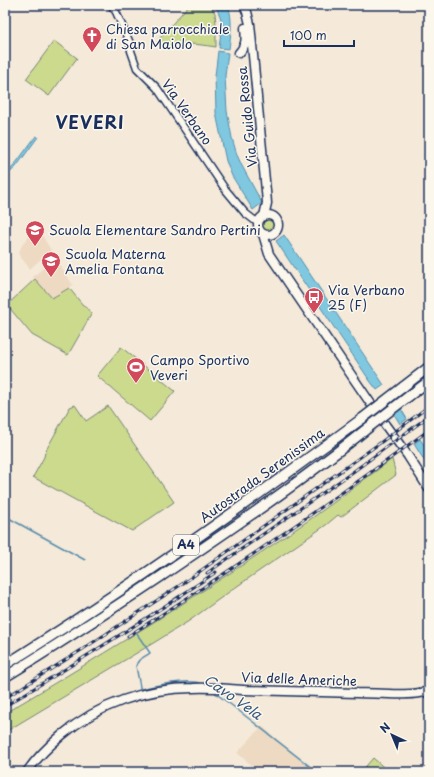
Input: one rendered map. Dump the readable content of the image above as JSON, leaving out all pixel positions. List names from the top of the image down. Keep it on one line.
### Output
{"streets":{"highway":["Autostrada Serenissima","A4"],"main road":["Via Guido Rossa","Via delle Americhe"],"street":["Via Verbano"]},"crossings":[["Via Verbano","Via Guido Rossa"]],"districts":["VEVERI"],"water":["Cavo Vela"],"places":{"church":["Chiesa parrocchiale di San Maiolo"],"school or university":["Scuola Elementare Sandro Pertini","Scuola Materna Amelia Fontana"],"bus stop":["Via Verbano 25 (F)"],"sports":["Campo Sportivo Veveri"]},"scale_bar":"100 m","north":"top left"}
